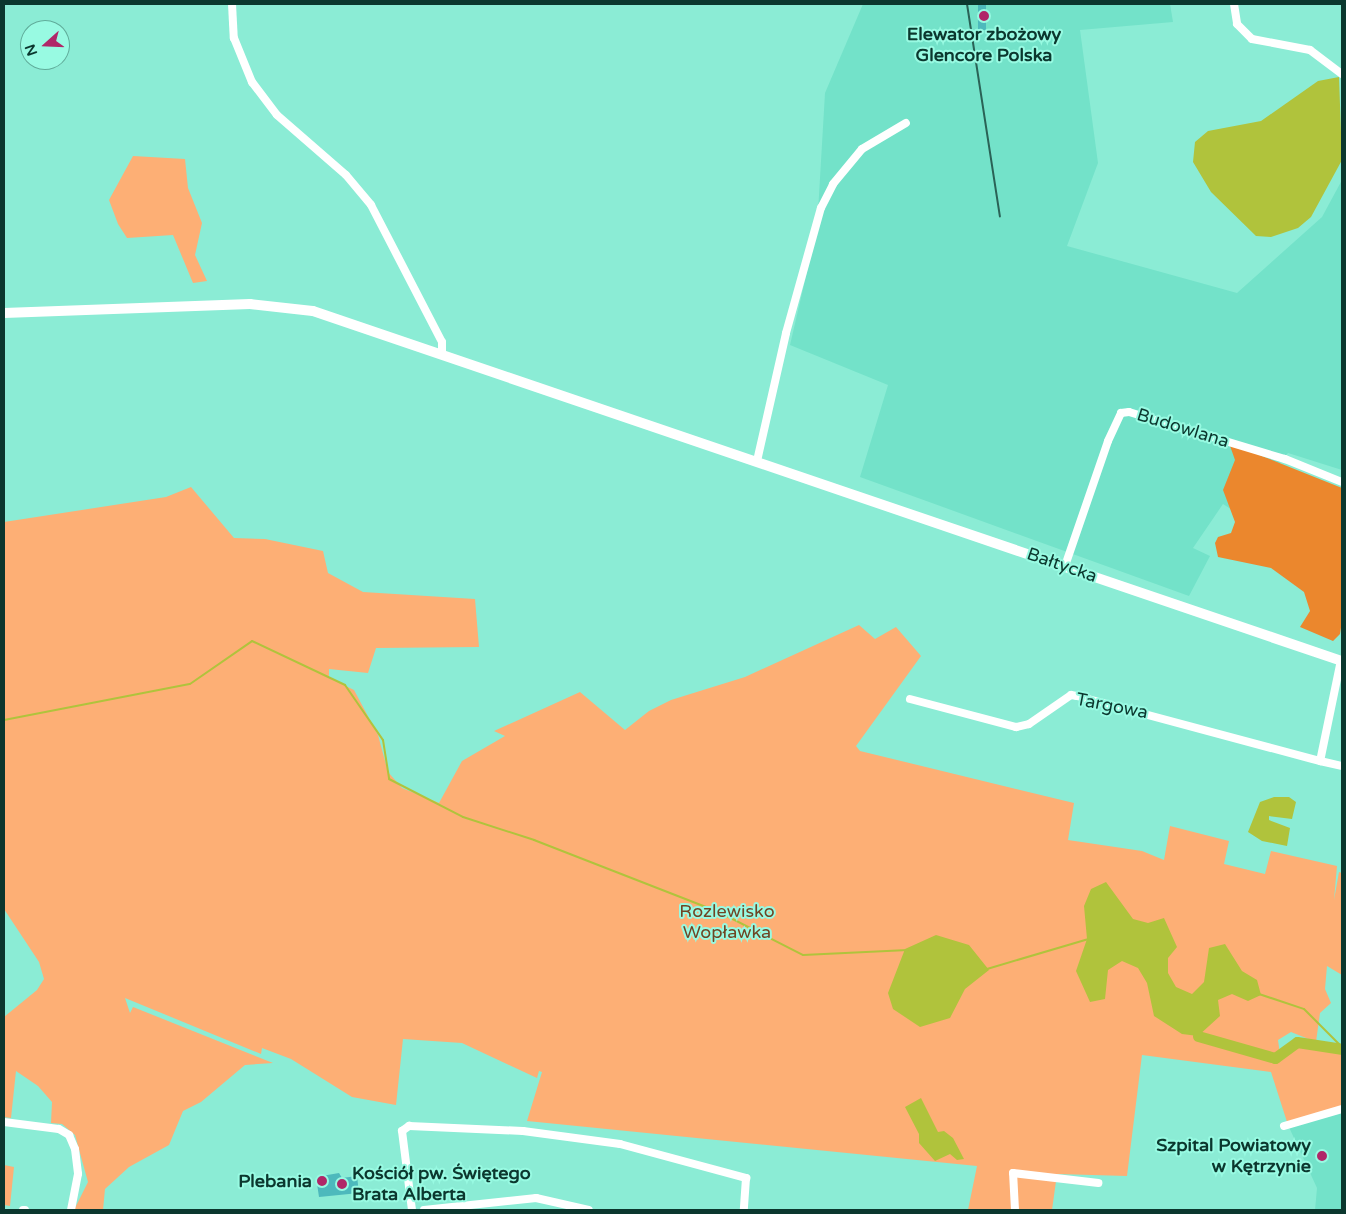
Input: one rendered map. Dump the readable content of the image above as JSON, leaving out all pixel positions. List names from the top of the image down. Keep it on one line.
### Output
{"streets":{"main road":["Bałtycka"],"street":["Budowlana","Targowa"]},"crossings":[["Budowlana","Bałtycka"]],"parks":["Rozlewisko Wopławka"],"places":["Elewator zbożowy Glencore Polska","Szpital Powiatowy w Kętrzynie","Plebania","Kościół pw. Świętego Brata Alberta"],"north":"left"}
